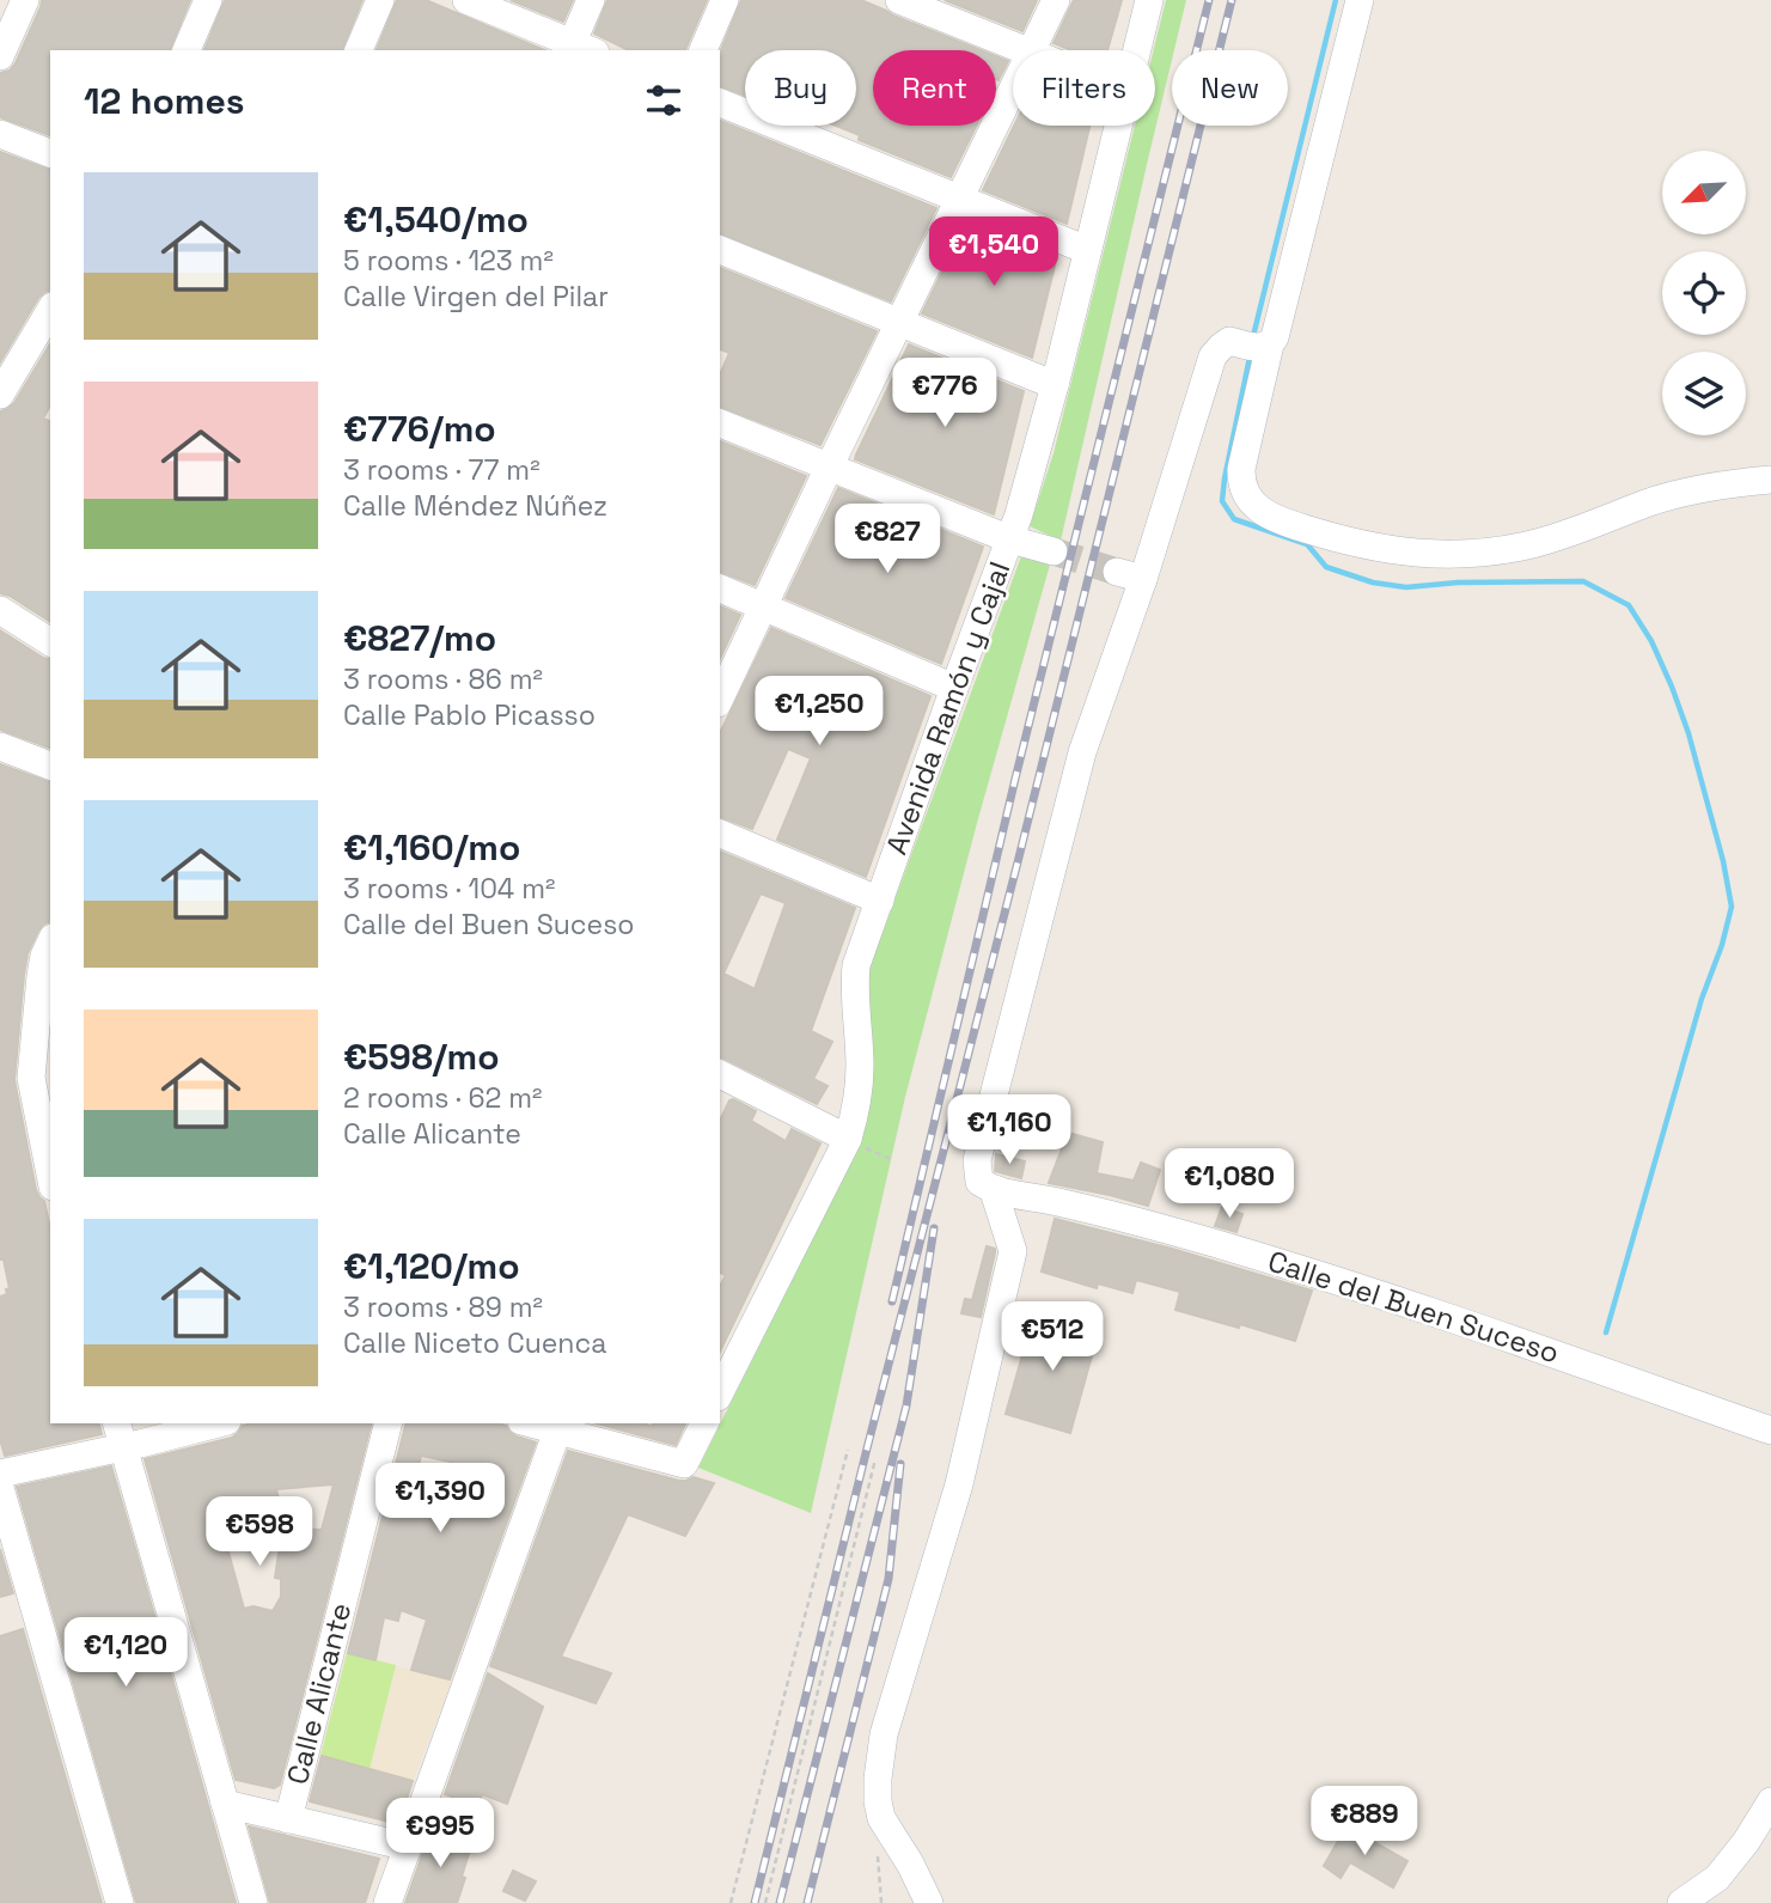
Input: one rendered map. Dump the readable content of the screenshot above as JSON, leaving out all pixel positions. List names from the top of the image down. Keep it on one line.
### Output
{"streets":{"street":["Avenida Ramón y Cajal","Calle del Buen Suceso","Calle Alicante"]},"north":"bottom left","page":{"chip":["Buy","Rent","Filters","New"],"heading":"12 homes","list":[{"name":"€1,540/mo","note":"5 rooms · 123 m² · Calle Virgen del Pilar"},{"name":"€776/mo","note":"3 rooms · 77 m² · Calle Méndez Núñez"},{"name":"€827/mo","note":"3 rooms · 86 m² · Calle Pablo Picasso"},{"name":"€1,160/mo","note":"3 rooms · 104 m² · Calle del Buen Suceso"},{"name":"€598/mo","note":"2 rooms · 62 m² · Calle Alicante"},{"name":"€1,120/mo","note":"3 rooms · 89 m² · Calle Niceto Cuenca"}],"price":["€1,540","€776","€827","€1,250","€1,160","€1,080","€512","€1,390","€598","€1,120","€889","€995"]}}
